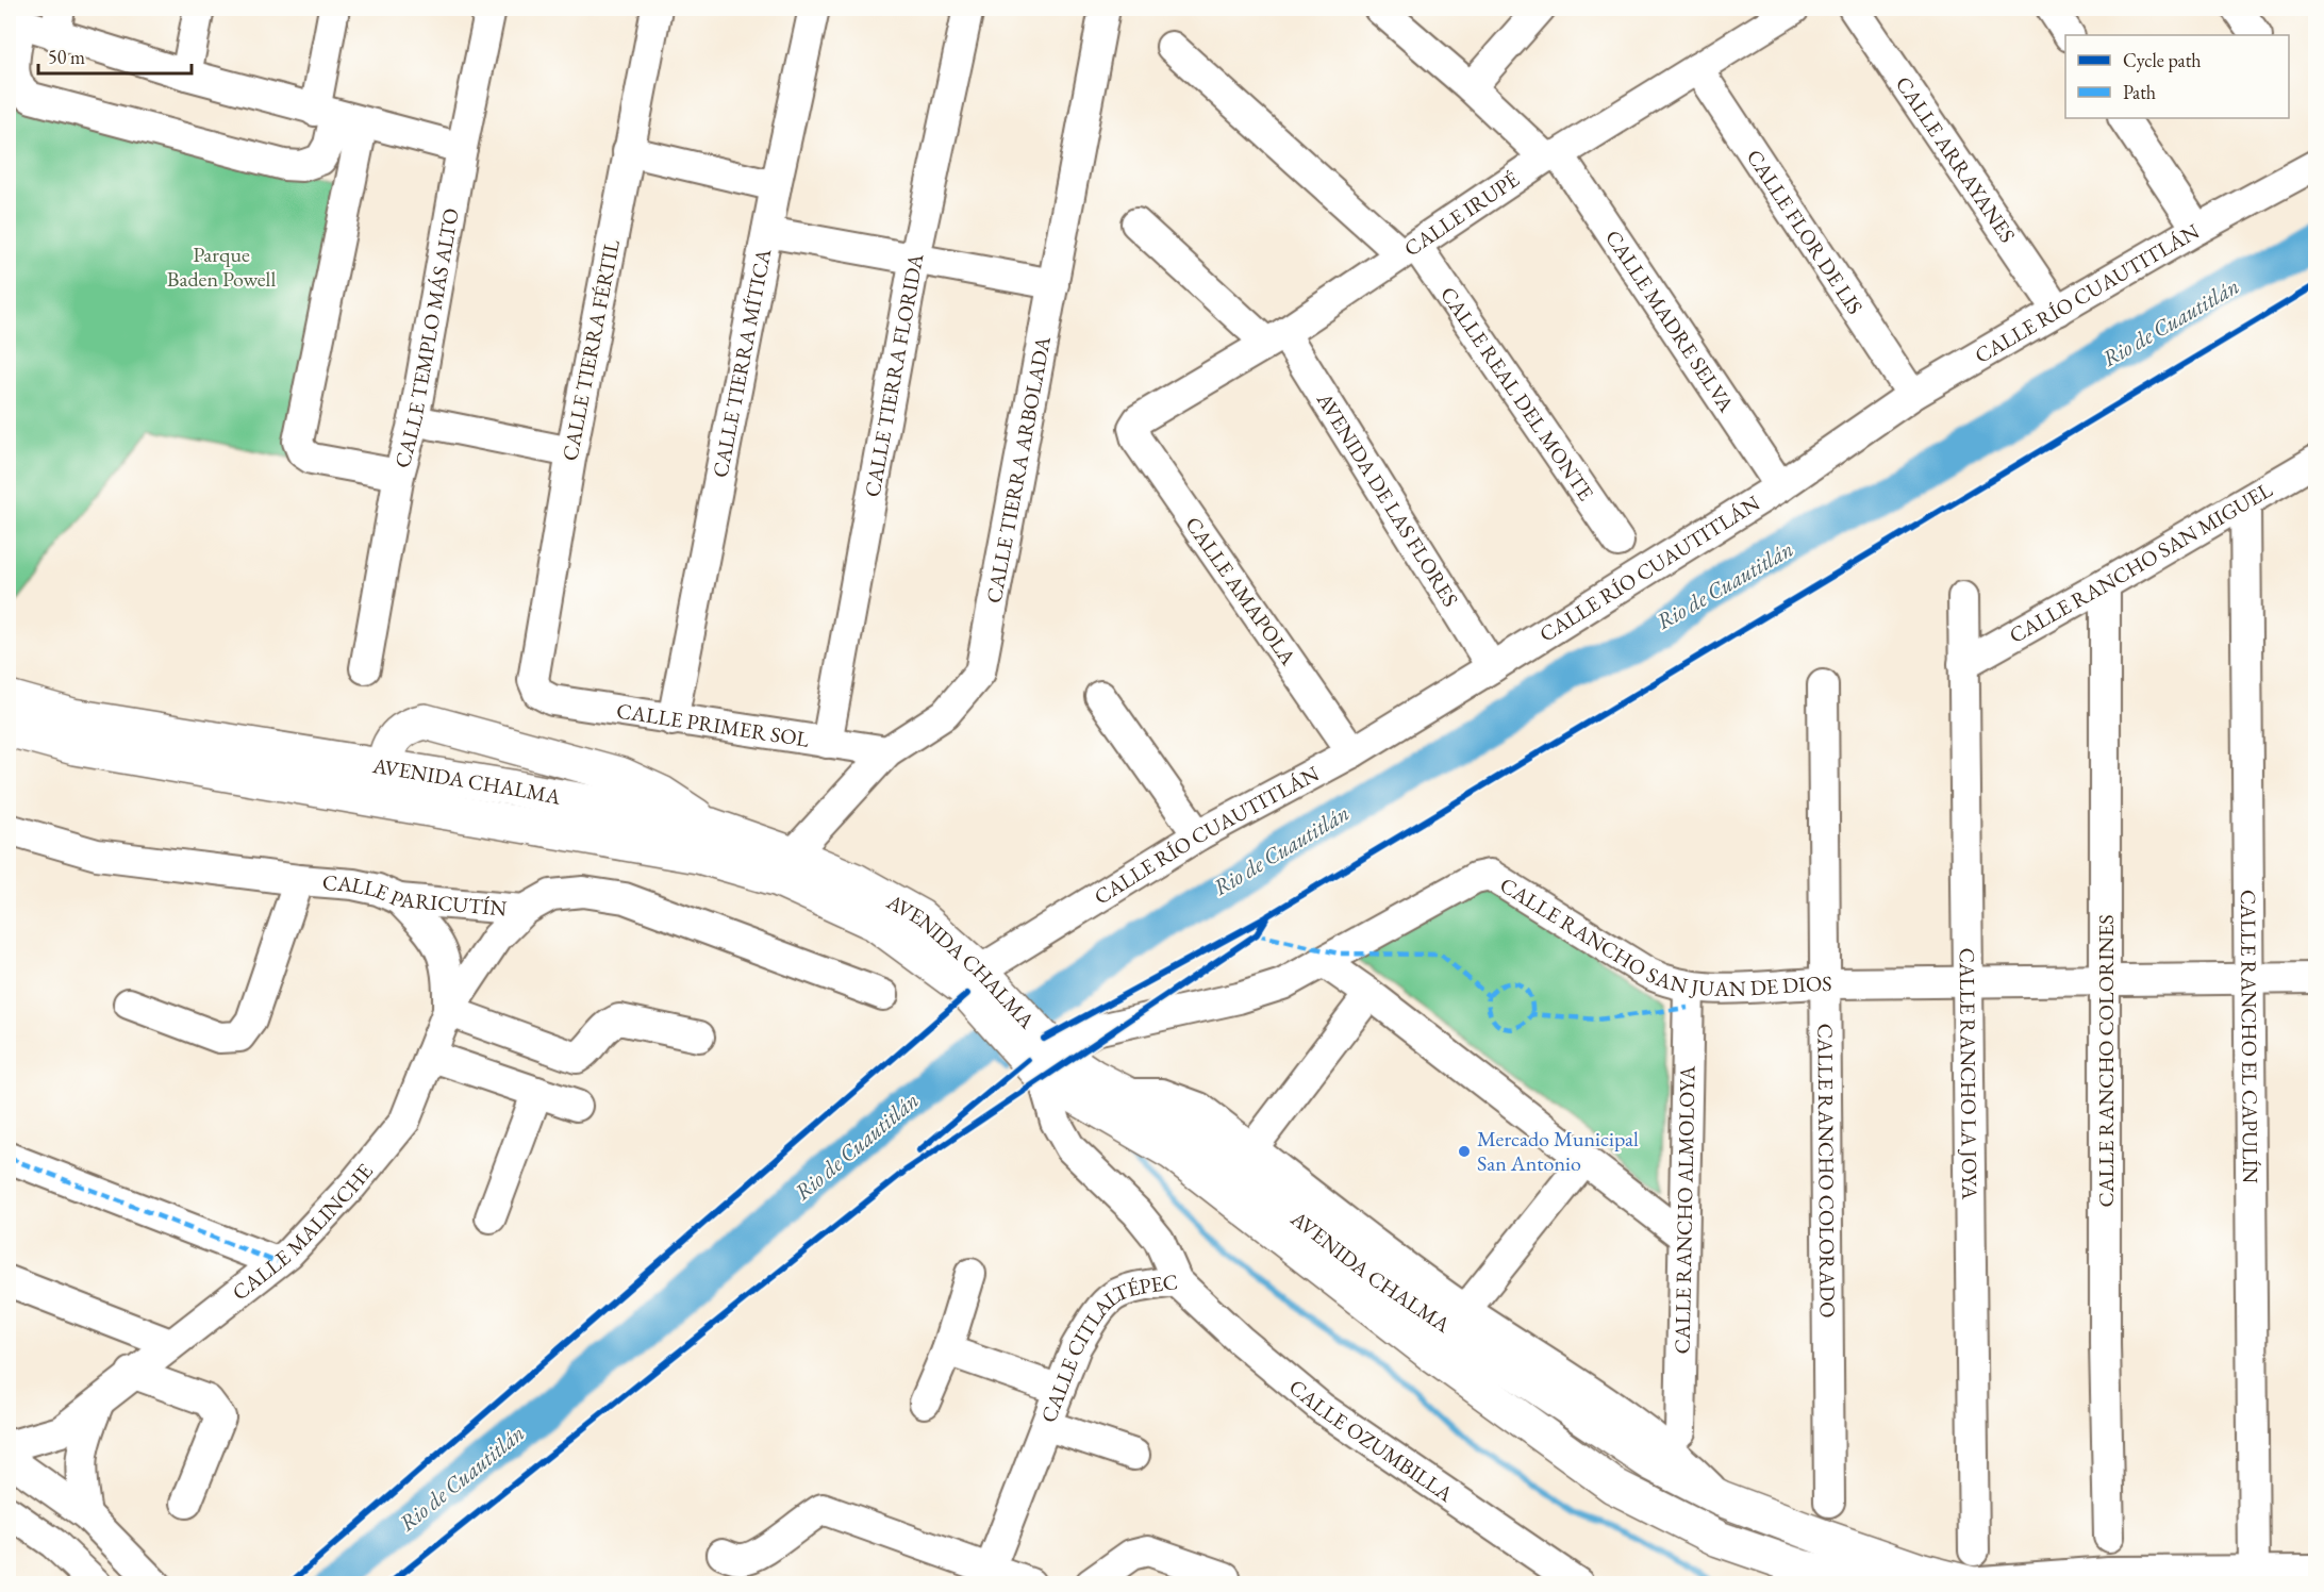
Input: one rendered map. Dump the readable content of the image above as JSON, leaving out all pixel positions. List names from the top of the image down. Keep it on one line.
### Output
{"streets":{"main road":["AVENIDA CHALMA"],"street":["CALLE ARRAYANES","CALLE IRUPÉ","CALLE FLOR DE LIS","CALLE RÍO CUAUTITLÁN","CALLE MADRE SELVA","CALLE TEMPLO MÁS ALTO","CALLE TIERRA FÉRTIL","CALLE TIERRA MÍTICA","CALLE TIERRA FLORIDA","CALLE REAL DEL MONTE","CALLE TIERRA ARBOLADA","AVENIDA DE LAS FLORES","CALLE RANCHO SAN MIGUEL","CALLE AMAPOLA","CALLE PRIMER SOL","CALLE PARICUTÍN","CALLE RANCHO SAN JUAN DE DIOS","CALLE RANCHO EL CAPULÍN","CALLE RANCHO COLORINES","CALLE RANCHO LA JOYA","CALLE RANCHO COLORADO","CALLE RANCHO ALMOLOYA","CALLE MALINCHE","CALLE CITLALTÉPEC","CALLE OZUMBILLA"]},"crossings":[["CALLE ARRAYANES","CALLE RÍO CUAUTITLÁN"],["CALLE IRUPÉ","CALLE FLOR DE LIS"],["CALLE IRUPÉ","CALLE MADRE SELVA"],["CALLE IRUPÉ","CALLE REAL DEL MONTE"],["CALLE IRUPÉ","AVENIDA DE LAS FLORES"],["CALLE IRUPÉ","CALLE AMAPOLA"],["CALLE FLOR DE LIS","CALLE RÍO CUAUTITLÁN"],["CALLE RÍO CUAUTITLÁN","CALLE MADRE SELVA"],["CALLE RÍO CUAUTITLÁN","AVENIDA DE LAS FLORES"],["CALLE RÍO CUAUTITLÁN","CALLE AMAPOLA"],["CALLE RÍO CUAUTITLÁN","AVENIDA CHALMA"],["CALLE TIERRA FÉRTIL","CALLE PRIMER SOL"],["CALLE TIERRA MÍTICA","CALLE PRIMER SOL"],["CALLE TIERRA FLORIDA","CALLE PRIMER SOL"],["CALLE TIERRA ARBOLADA","CALLE PRIMER SOL"],["CALLE TIERRA ARBOLADA","AVENIDA CHALMA"],["CALLE RANCHO SAN MIGUEL","CALLE RANCHO EL CAPULÍN"],["CALLE RANCHO SAN MIGUEL","CALLE RANCHO COLORINES"],["CALLE RANCHO SAN MIGUEL","CALLE RANCHO LA JOYA"],["AVENIDA CHALMA","CALLE RANCHO SAN JUAN DE DIOS"],["AVENIDA CHALMA","CALLE RANCHO LA JOYA"],["AVENIDA CHALMA","CALLE CITLALTÉPEC"],["CALLE PARICUTÍN","CALLE MALINCHE"],["CALLE RANCHO SAN JUAN DE DIOS","CALLE RANCHO EL CAPULÍN"],["CALLE RANCHO SAN JUAN DE DIOS","CALLE RANCHO COLORINES"],["CALLE RANCHO SAN JUAN DE DIOS","CALLE RANCHO LA JOYA"],["CALLE RANCHO SAN JUAN DE DIOS","CALLE RANCHO COLORADO"],["CALLE RANCHO SAN JUAN DE DIOS","CALLE RANCHO ALMOLOYA"],["CALLE RANCHO SAN JUAN DE DIOS","CALLE CITLALTÉPEC"],["CALLE CITLALTÉPEC","CALLE OZUMBILLA"]],"water":["Rio de Cuautitlán"],"parks":["Parque Baden Powell"],"places":["Mercado Municipal San Antonio"],"legend":["Cycle path","Path"],"scale_bar":"50 m"}
